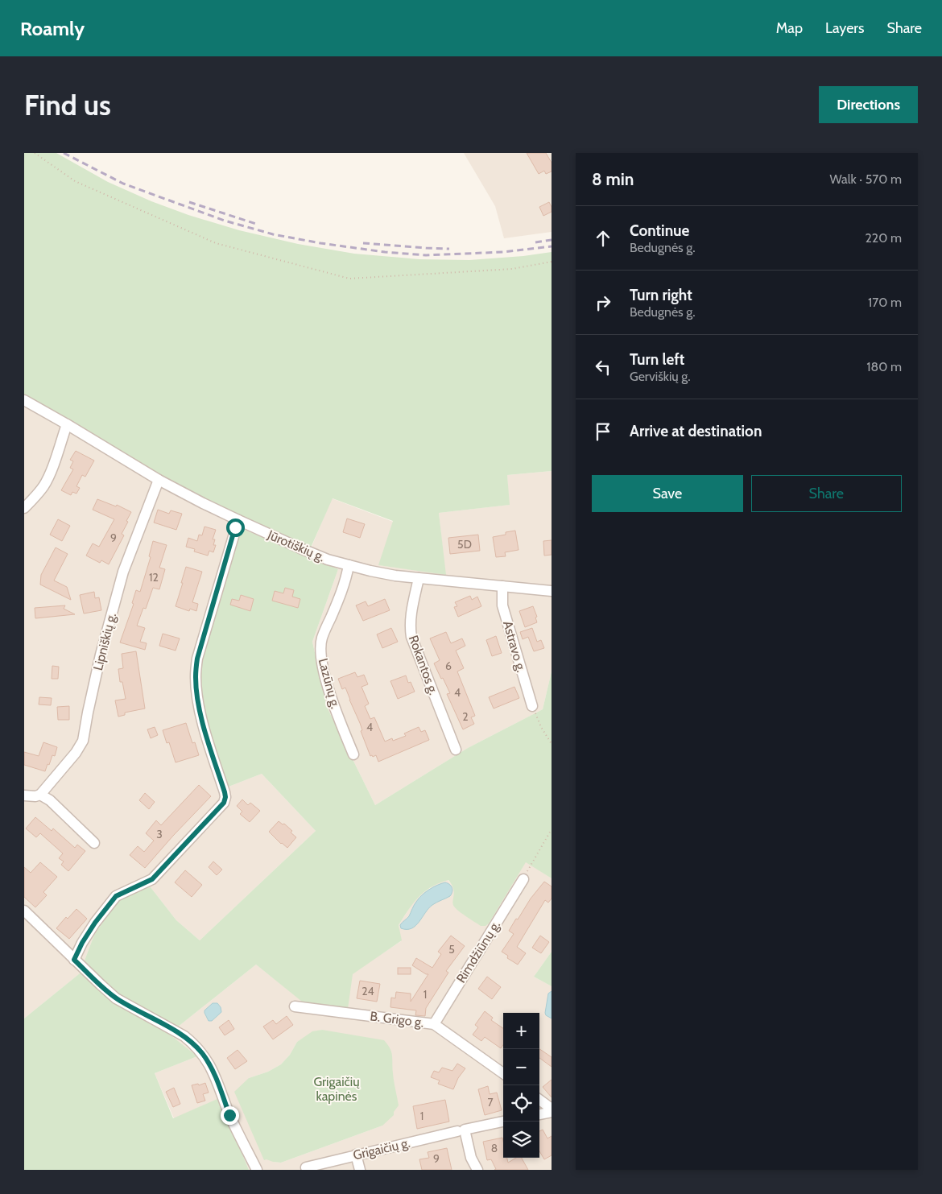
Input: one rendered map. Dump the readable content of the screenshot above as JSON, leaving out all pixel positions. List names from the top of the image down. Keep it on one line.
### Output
{"streets":{"street":["Jūrotiškių g.","Lipniškių g.","Astravo g.","Rokantos g.","Lazūnų g.","Rimdžiūnų g.","B. Grigo g.","Grigaičių g."]},"crossings":[["Jūrotiškių g.","Lipniškių g."],["Jūrotiškių g.","Astravo g."],["Jūrotiškių g.","Rokantos g."],["Jūrotiškių g.","Lazūnų g."],["Rimdžiūnų g.","B. Grigo g."]],"parks":["Grigaičių kapinės"],"house_numbers":["9","5D","12","6","4","2","4","3","5","24","1","7","1","8","9"],"page":{"header":"Roamly","nav":["Map","Layers","Share"],"buttons":["Directions",["Save","Share"]],"title":"Find us","heading":["8 min","Walk · 570 m"],"list":[["Continue","Bedugnės g.","220 m"],["Turn right","Bedugnės g.","170 m"],["Turn left","Gerviškių g.","180 m"],"Arrive at destination"],"map_buttons":["+","−"]}}
